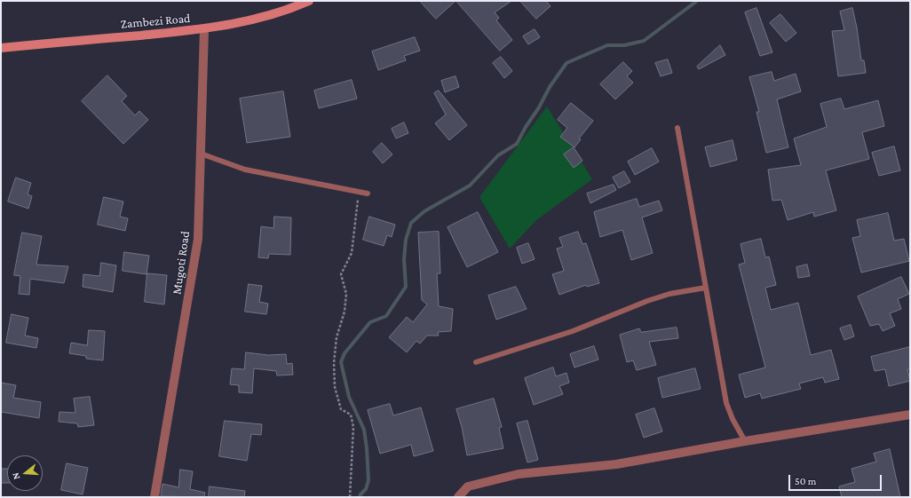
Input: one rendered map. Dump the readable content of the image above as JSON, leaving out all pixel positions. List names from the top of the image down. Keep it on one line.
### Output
{"streets":{"main road":["Zambezi Road"],"street":["Mugoti Road"]},"crossings":[["Zambezi Road","Mugoti Road"]],"scale_bar":"50 m","north":"left"}
